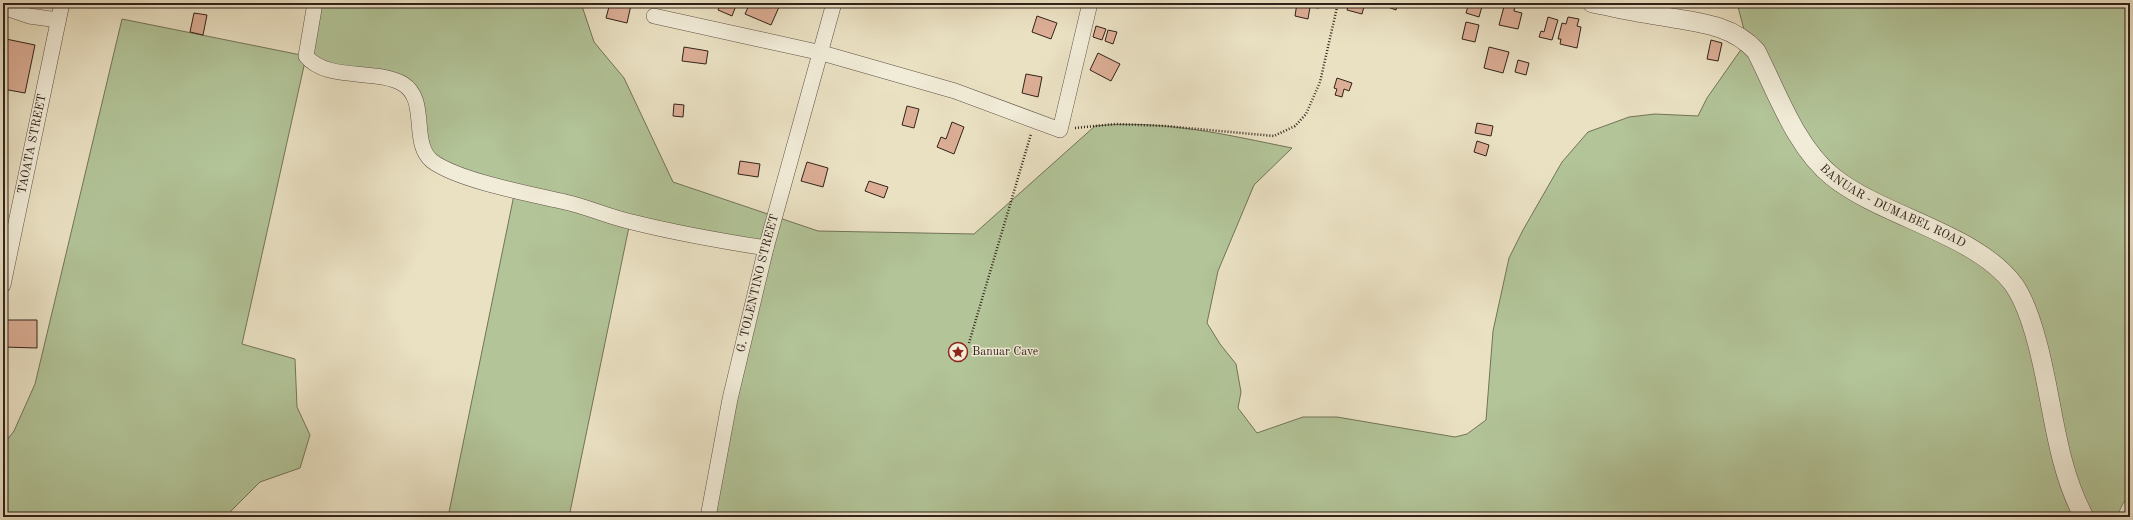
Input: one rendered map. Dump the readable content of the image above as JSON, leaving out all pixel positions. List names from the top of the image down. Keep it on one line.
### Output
{"streets":{"street":["TAOATA STREET","BANUAR - DUMABEL ROAD","G. TOLENTINO STREET"]},"places":{"place":["Banuar Cave"]}}
